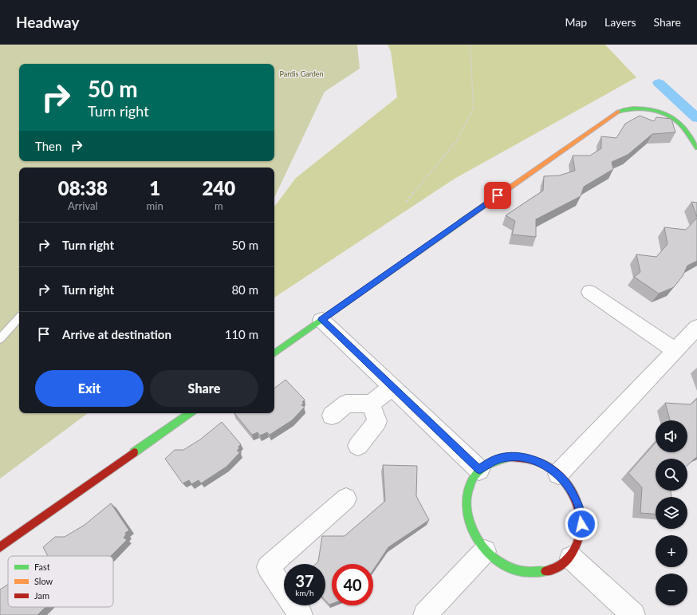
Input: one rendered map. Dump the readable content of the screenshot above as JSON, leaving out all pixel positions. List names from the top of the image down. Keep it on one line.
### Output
{"parks":["Pardis Garden"],"legend":["Fast","Slow","Jam"],"page":{"header":"Headway","nav":["Map","Layers","Share"],"turn":["50 m","Turn right"],"then":"Then","eta":["08:38","Arrival","1","min","240","m"],"list":[{"name":"Turn right","value":"50 m"},{"name":"Turn right","value":"80 m"},{"name":"Arrive at destination","value":"110 m"}],"buttons":["Exit","Share"],"map_buttons":["+","−"],"speed":"37 km/h","limit":"40"}}
